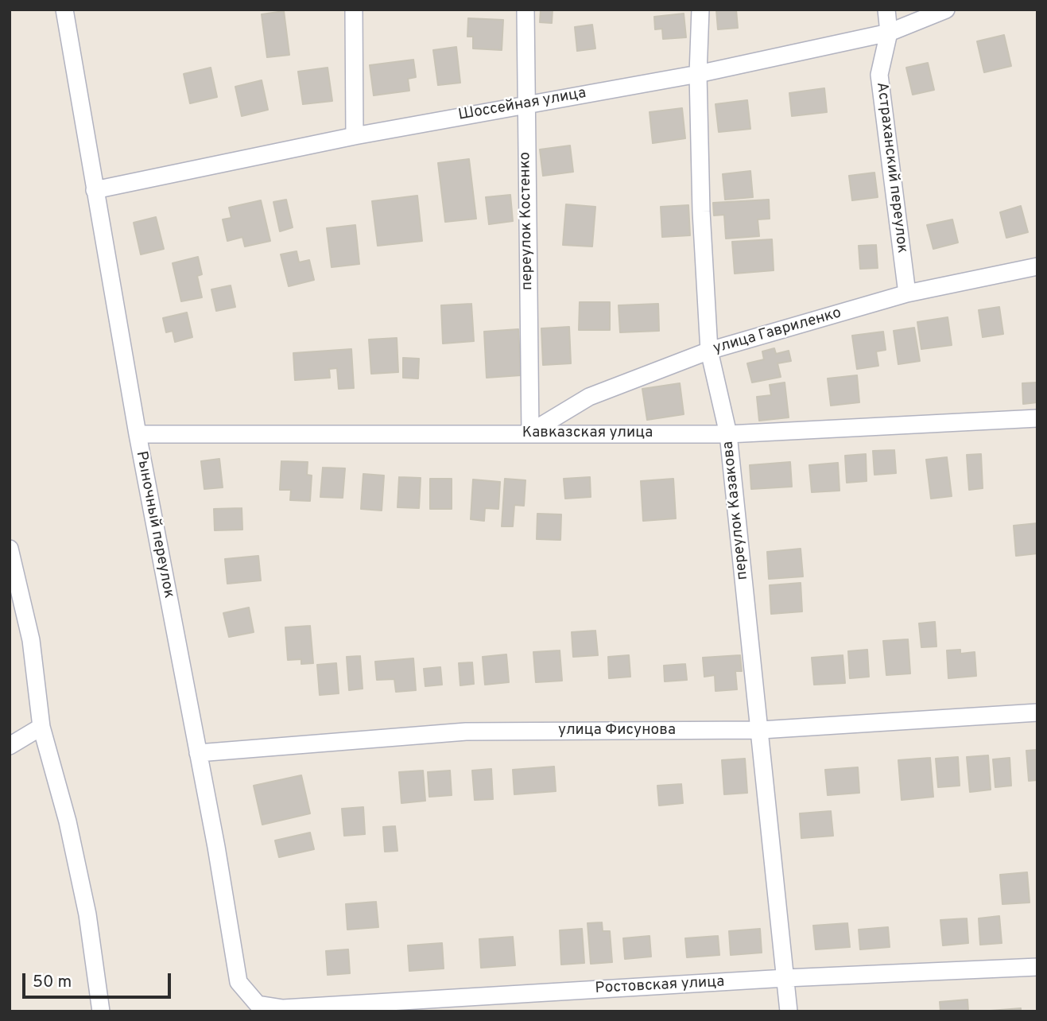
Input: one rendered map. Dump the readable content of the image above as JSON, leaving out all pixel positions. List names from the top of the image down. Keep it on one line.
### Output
{"streets":{"street":["Шоссейная улица","Астраханский переулок","переулок Костенко","улица Гавриленко","Кавказская улица","переулок Казакова","Рыночный переулок","улица Фисунова","Ростовская улица"]},"crossings":[["Шоссейная улица","Астраханский переулок"],["Шоссейная улица","переулок Костенко"],["Шоссейная улица","переулок Казакова"],["Шоссейная улица","Рыночный переулок"],["Астраханский переулок","улица Гавриленко"],["переулок Костенко","улица Гавриленко"],["переулок Костенко","Кавказская улица"],["улица Гавриленко","Кавказская улица"],["улица Гавриленко","переулок Казакова"],["Кавказская улица","переулок Казакова"],["Кавказская улица","Рыночный переулок"],["переулок Казакова","улица Фисунова"],["переулок Казакова","Ростовская улица"],["Рыночный переулок","улица Фисунова"],["Рыночный переулок","Ростовская улица"]],"scale_bar":"50 m"}
